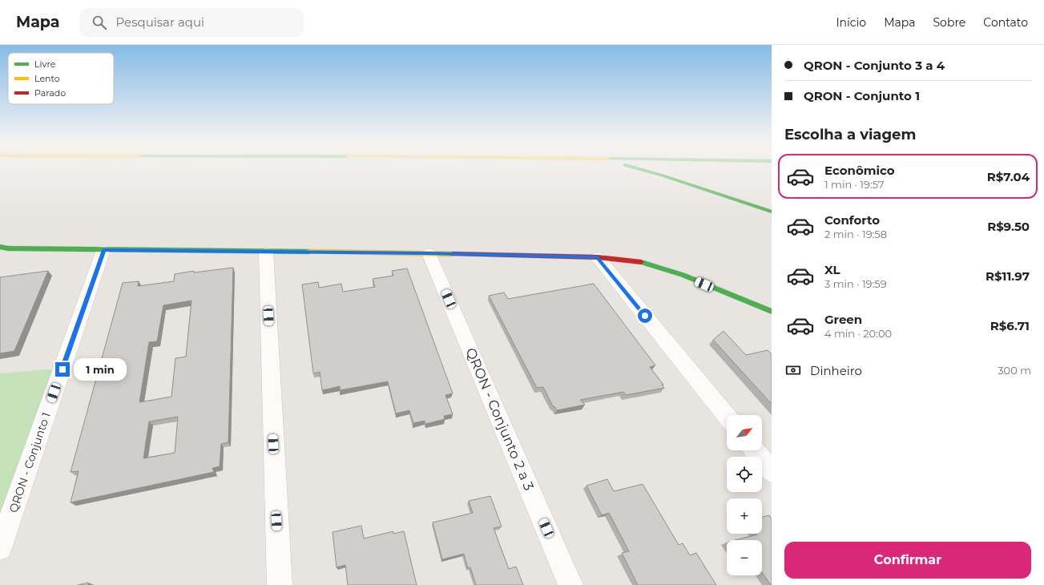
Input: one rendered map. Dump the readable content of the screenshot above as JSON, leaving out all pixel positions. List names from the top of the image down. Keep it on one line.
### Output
{"streets":{"street":["QRON - Conjunto 2 a 3","QRON - Conjunto 1"]},"legend":["Livre","Lento","Parado"],"north":"top right","page":{"header":"Mapa","search":"Pesquisar aqui","nav":["Início","Mapa","Sobre","Contato"],"banner":["QRON - Conjunto 3 a 4","QRON - Conjunto 1"],"heading":"Escolha a viagem","list":[{"name":"Econômico","note":"1 min · 19:57","value":"R$7.04"},{"name":"Conforto","note":"2 min · 19:58","value":"R$9.50"},{"name":"XL","note":"3 min · 19:59","value":"R$11.97"},{"name":"Green","note":"4 min · 20:00","value":"R$6.71"}],"pay":["Dinheiro","300 m"],"bubble":"1 min","map_buttons":["+","−"],"buttons":"Confirmar"}}
